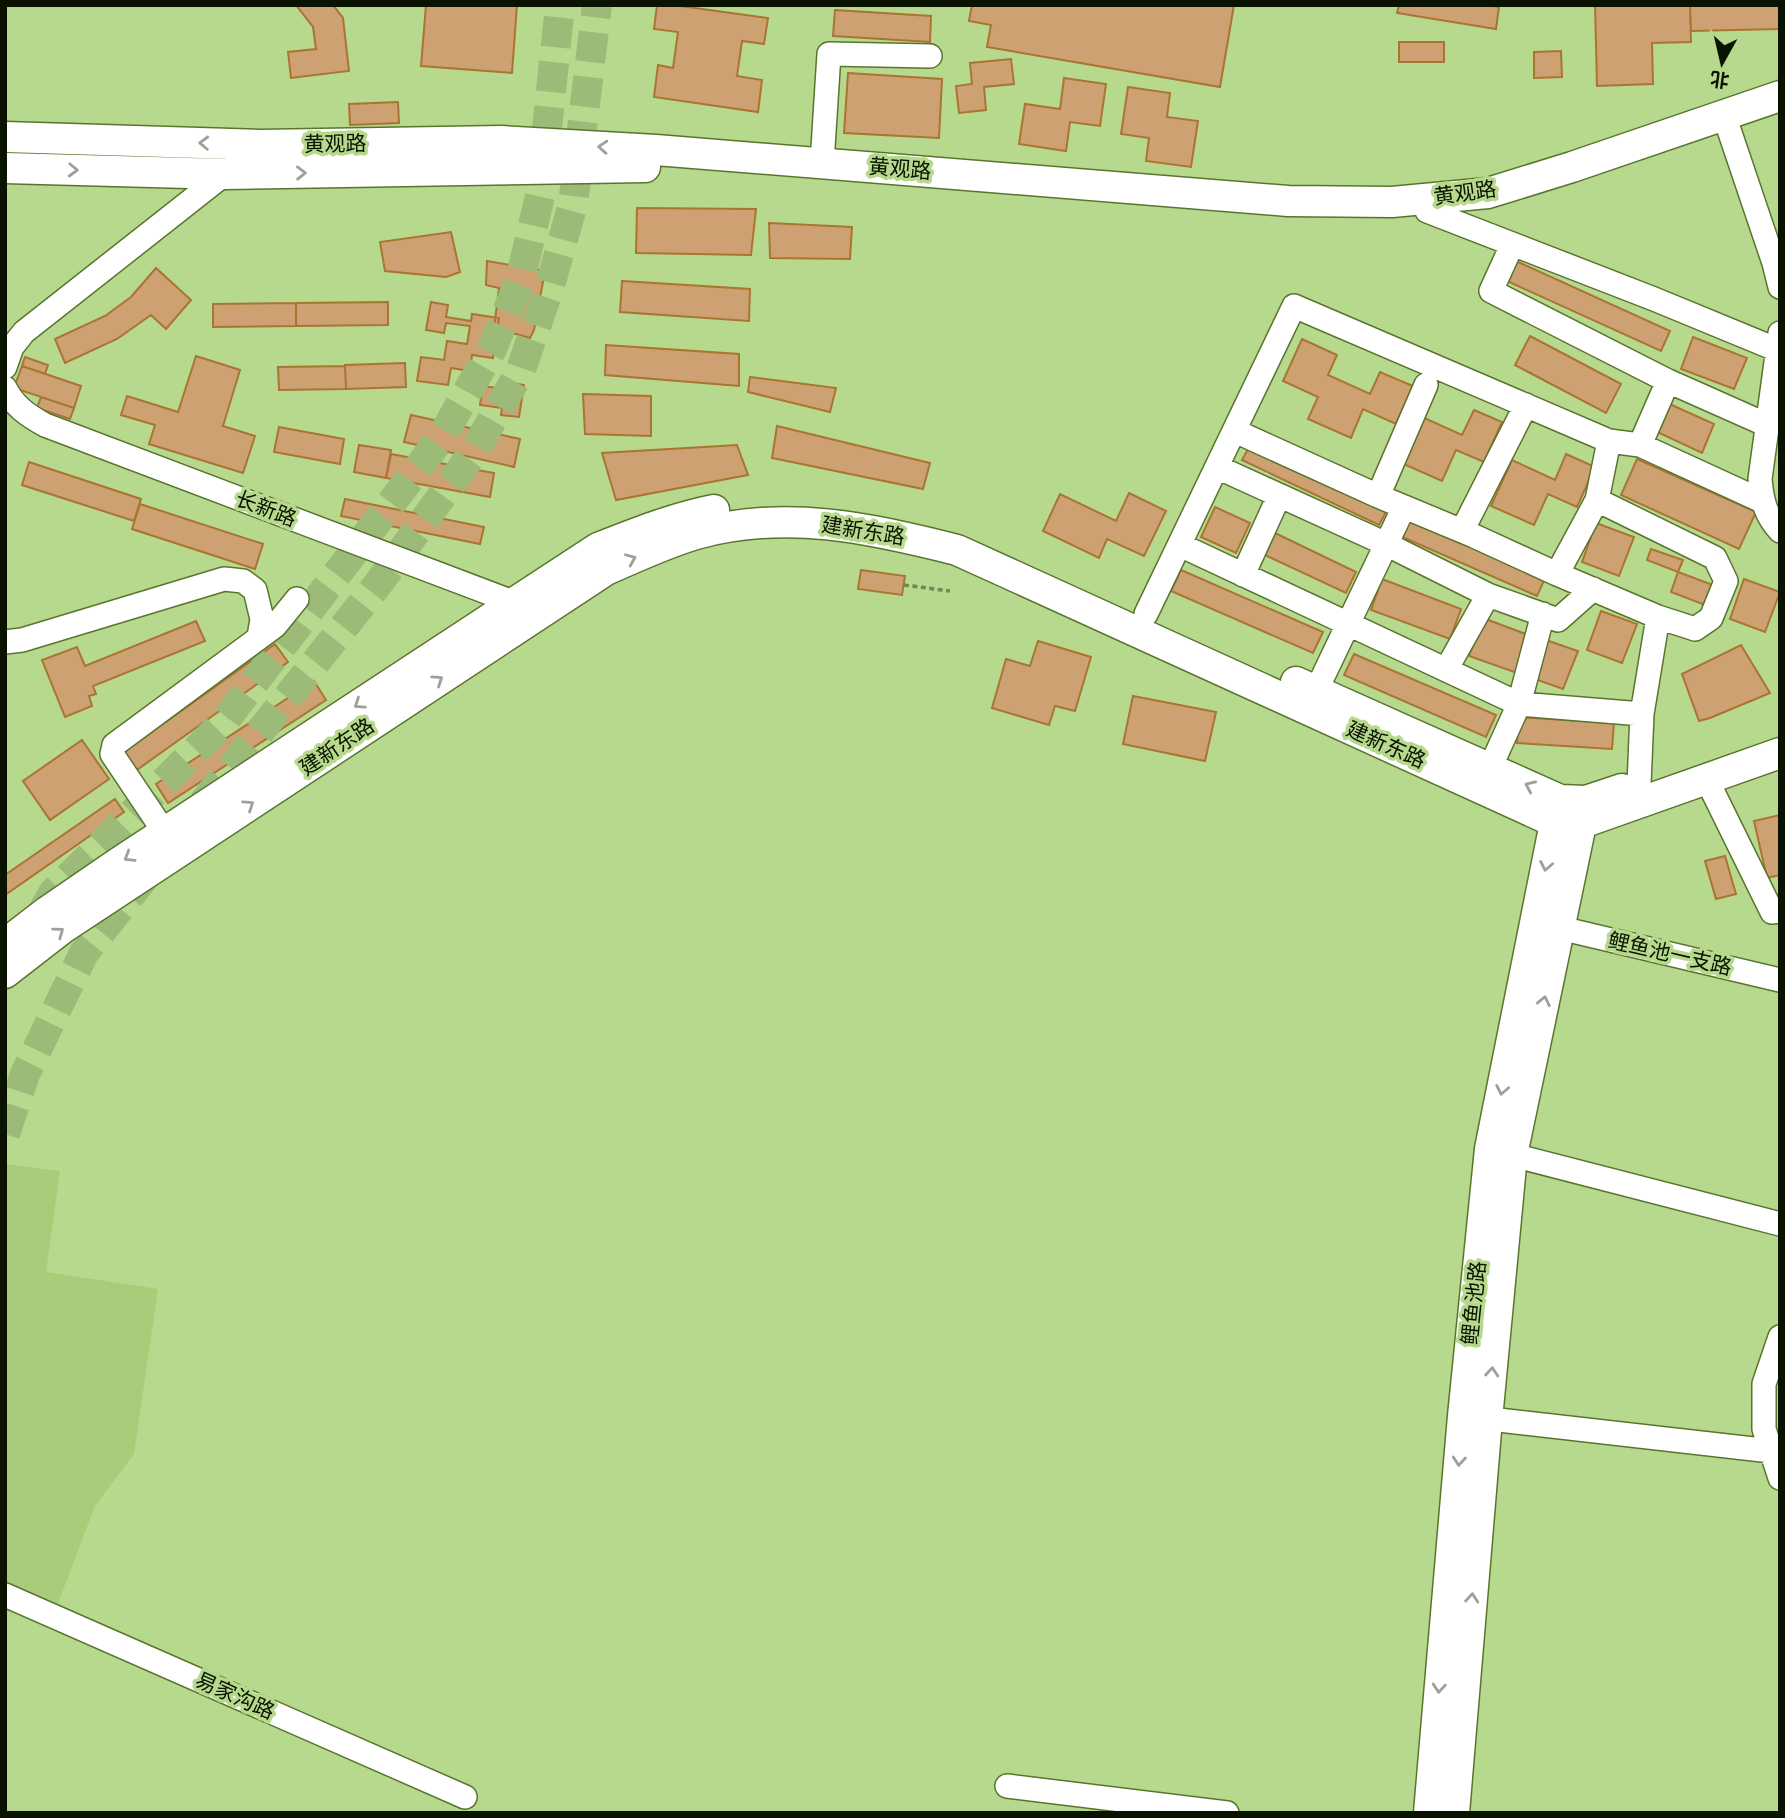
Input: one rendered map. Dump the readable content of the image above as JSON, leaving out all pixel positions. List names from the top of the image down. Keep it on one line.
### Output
{"streets":{"main road":["黄观路","建新东路","鲤鱼池路"],"street":["长新路","鲤鱼池一支路","易家沟路"]},"crossings":[["长新路","建新东路"],["建新东路","鲤鱼池路"],["鲤鱼池一支路","鲤鱼池路"]],"north":"bottom"}
